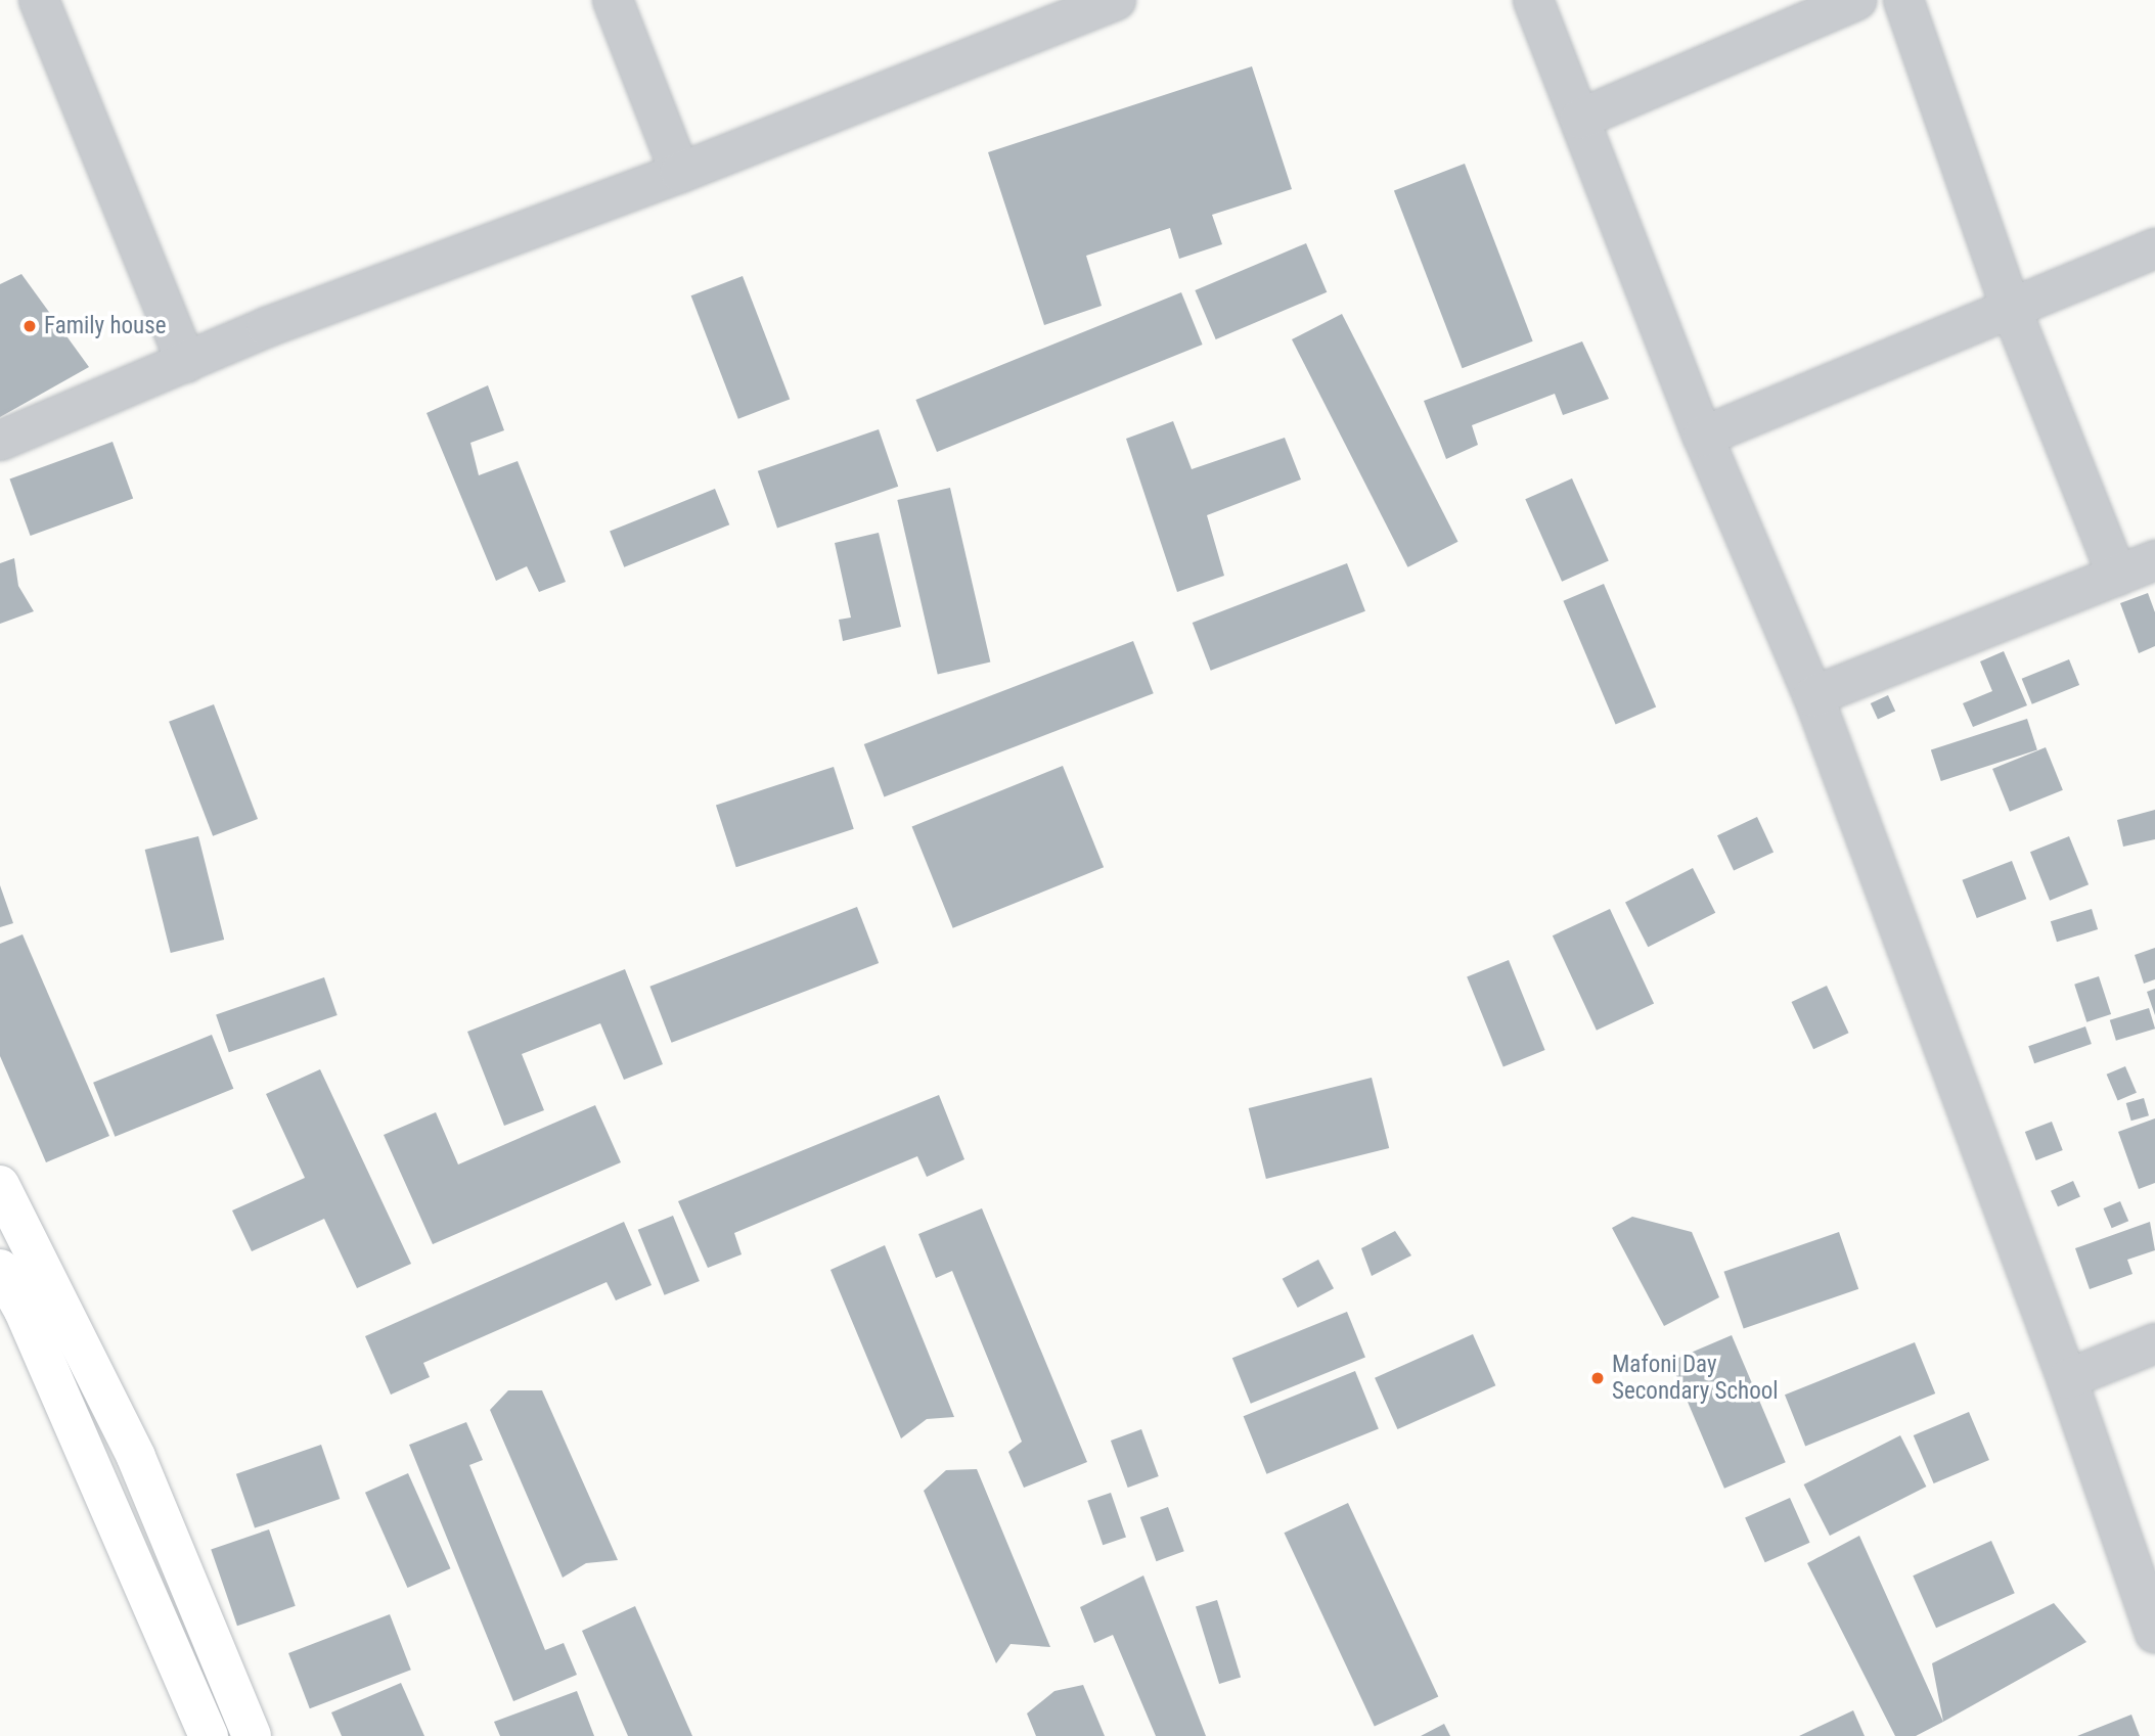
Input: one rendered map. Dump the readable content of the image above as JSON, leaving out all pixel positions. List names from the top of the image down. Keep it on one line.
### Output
{"places":["Family house","Mafoni Day Secondary School"]}
